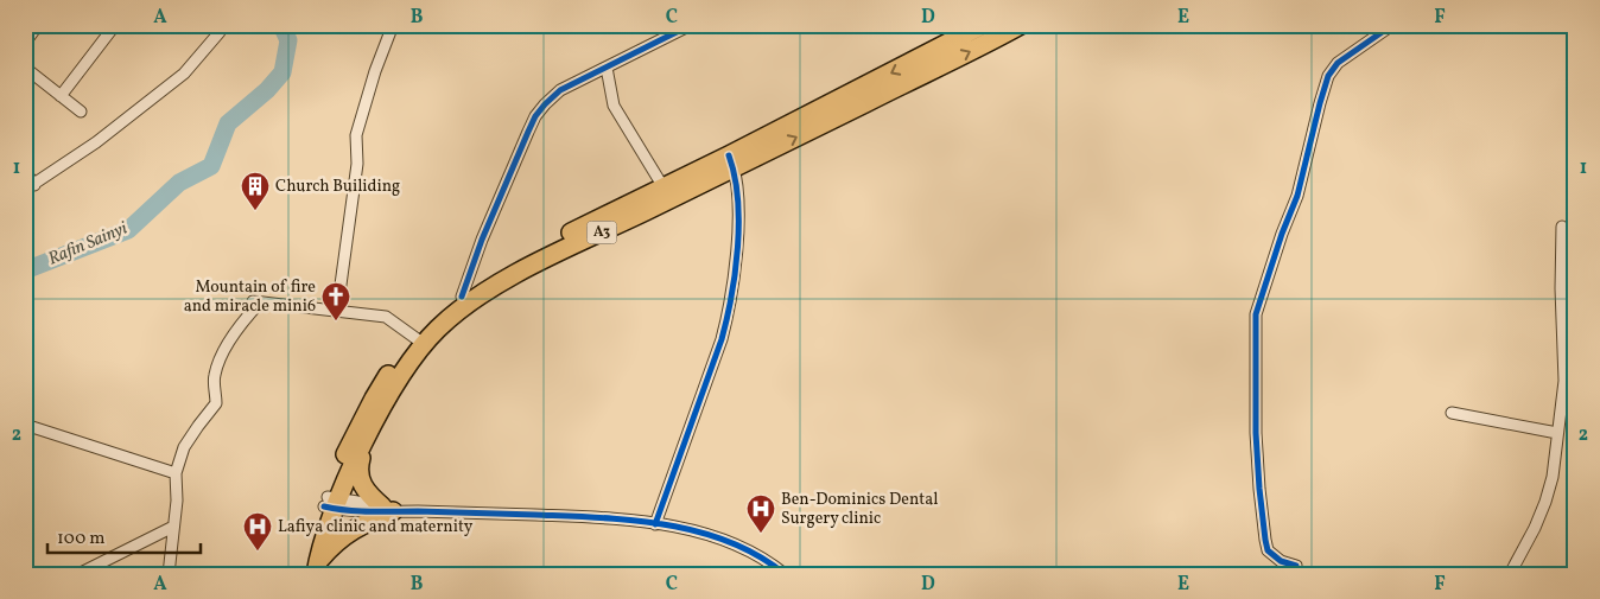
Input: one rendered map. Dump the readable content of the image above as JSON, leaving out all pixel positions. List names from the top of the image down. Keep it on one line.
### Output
{"streets":{"highway":["A3"]},"water":["Rafin Sainyi"],"places":{"building":["Church Builiding"],"church":["Mountain of fire and miracle mini6"],"hospital":["Ben-Dominics Dental Surgery clinic","Lafiya clinic and maternity"]},"scale_bar":"100 m","grid":{"columns":["A","B","C","D","E","F"],"rows":["1","2"]}}
